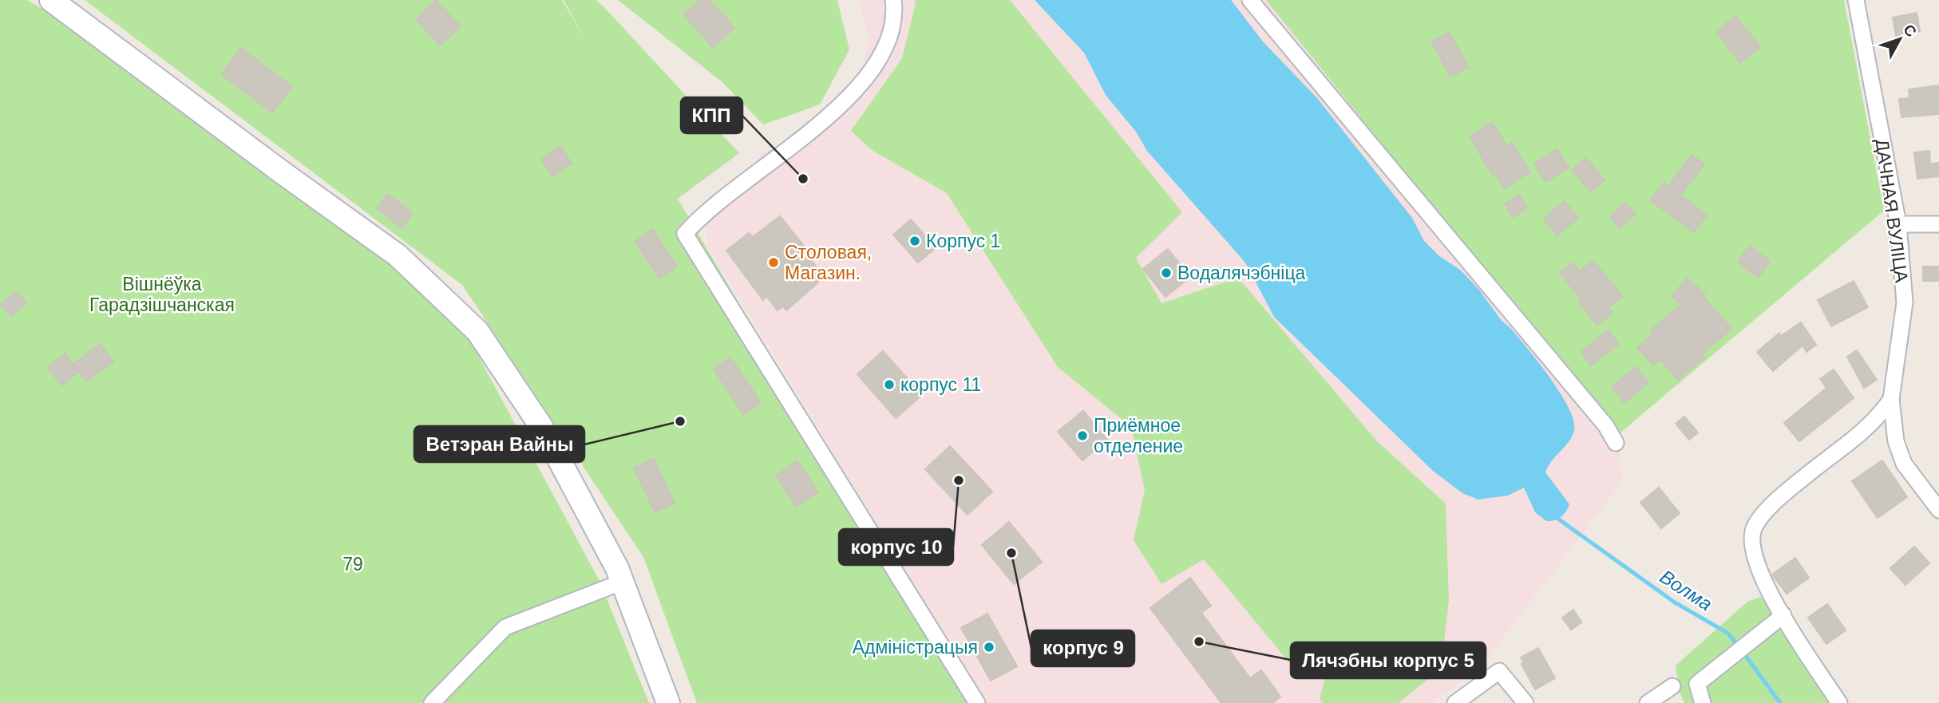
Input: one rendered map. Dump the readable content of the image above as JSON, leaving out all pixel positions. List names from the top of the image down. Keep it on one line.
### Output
{"streets":{"street":["ДАЧНАЯ ВУЛІЦА"]},"water":["Волма"],"parks":["Вішнёўка Гарадзішчанская","79"],"places":["КПП","Корпус 1","Столовая, Магазин.","Водалячэбніца","корпус 11","Ветэран Вайны","Приёмное отделение","корпус 10","корпус 9","Лячэбны корпус 5","Адміністрацыя"],"north":"top right"}
